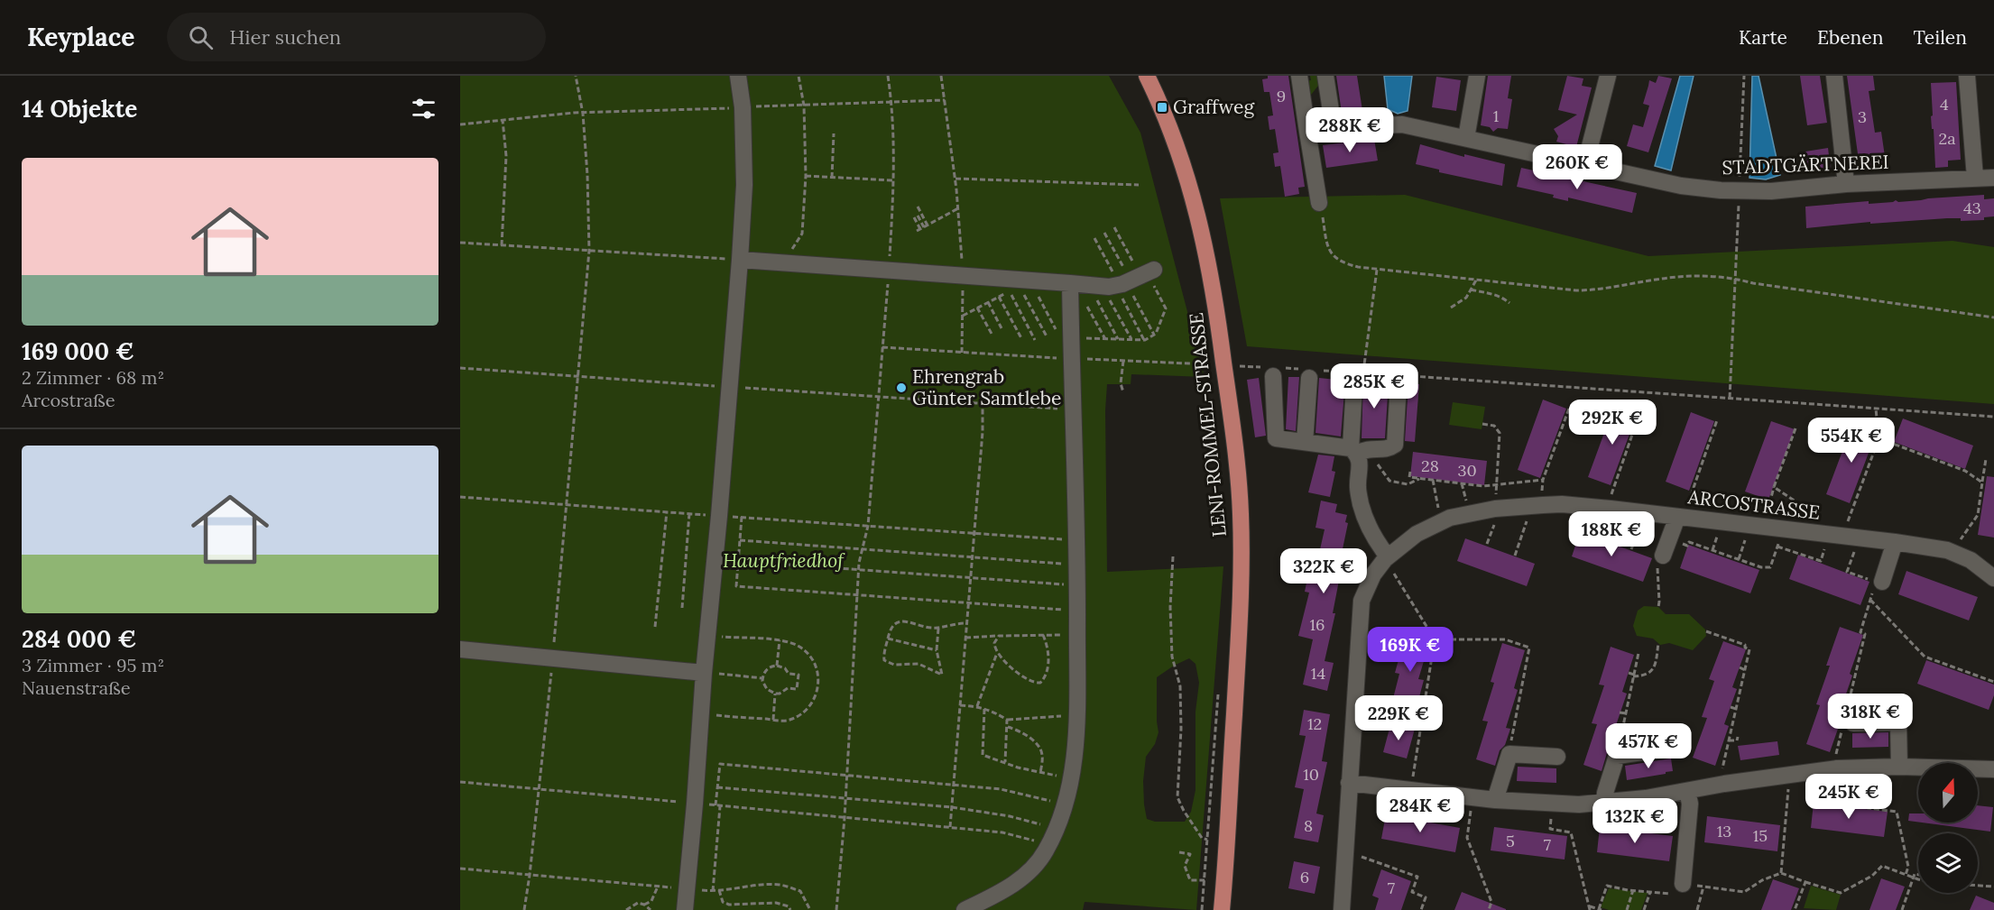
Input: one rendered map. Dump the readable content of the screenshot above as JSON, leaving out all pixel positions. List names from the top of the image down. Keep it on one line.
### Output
{"streets":{"main road":["LENI-ROMMEL-STRASSE"],"street":["STADTGÄRTNEREI","ARCOSTRASSE"]},"parks":["Hauptfriedhof"],"places":{"transit":["Graffweg"],"other":["Ehrengrab Günter Samtlebe"]},"house_numbers":["9","4","1","3","2a","43","28","30","16","14","12","10","8","13","15","5","7","6","7"],"north":"top","page":{"header":"Keyplace","search":"Hier suchen","nav":["Karte","Ebenen","Teilen"],"heading":"14 Objekte","price":["288K €","260K €","285K €","292K €","554K €","188K €","322K €","169K €","318K €","229K €","457K €","245K €","284K €","132K €"],"list":[{"name":"169 000 €","note":"2 Zimmer · 68 m² · Arcostraße"},{"name":"284 000 €","note":"3 Zimmer · 95 m² · Nauenstraße"}]}}
